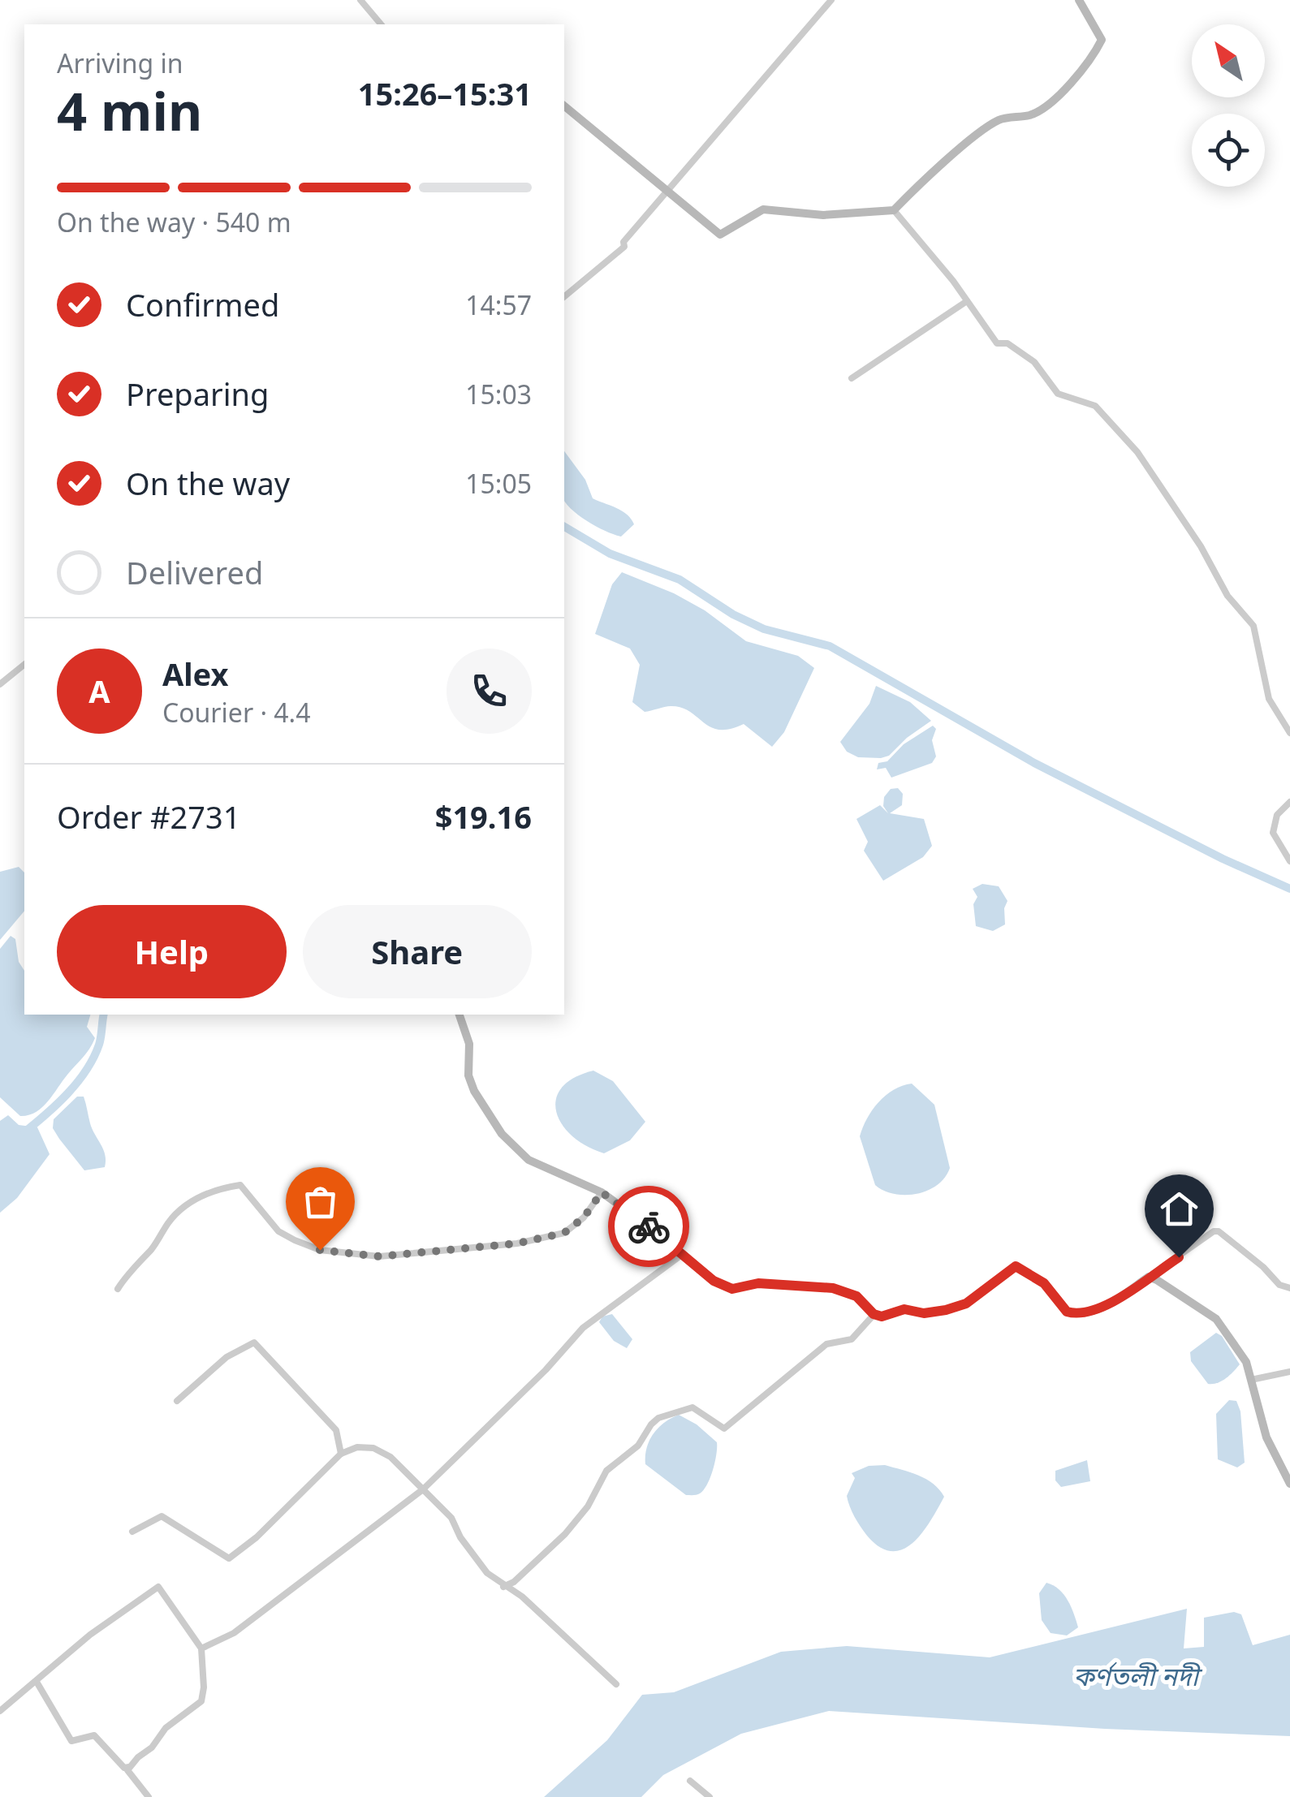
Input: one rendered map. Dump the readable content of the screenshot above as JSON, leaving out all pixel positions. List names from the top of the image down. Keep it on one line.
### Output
{"water":["কর্ণতলী নদী"],"north":"top left","page":{"heading":["4 min","Arriving in","15:26–15:31"],"panel":["Alex","Courier · 4.4","Order #2731","$19.16"],"bar":"On the way · 540 m","list":[["Confirmed","14:57"],["Preparing","15:03"],["On the way","15:05"],"Delivered"],"round":"A","buttons":["Help","Share"]}}
